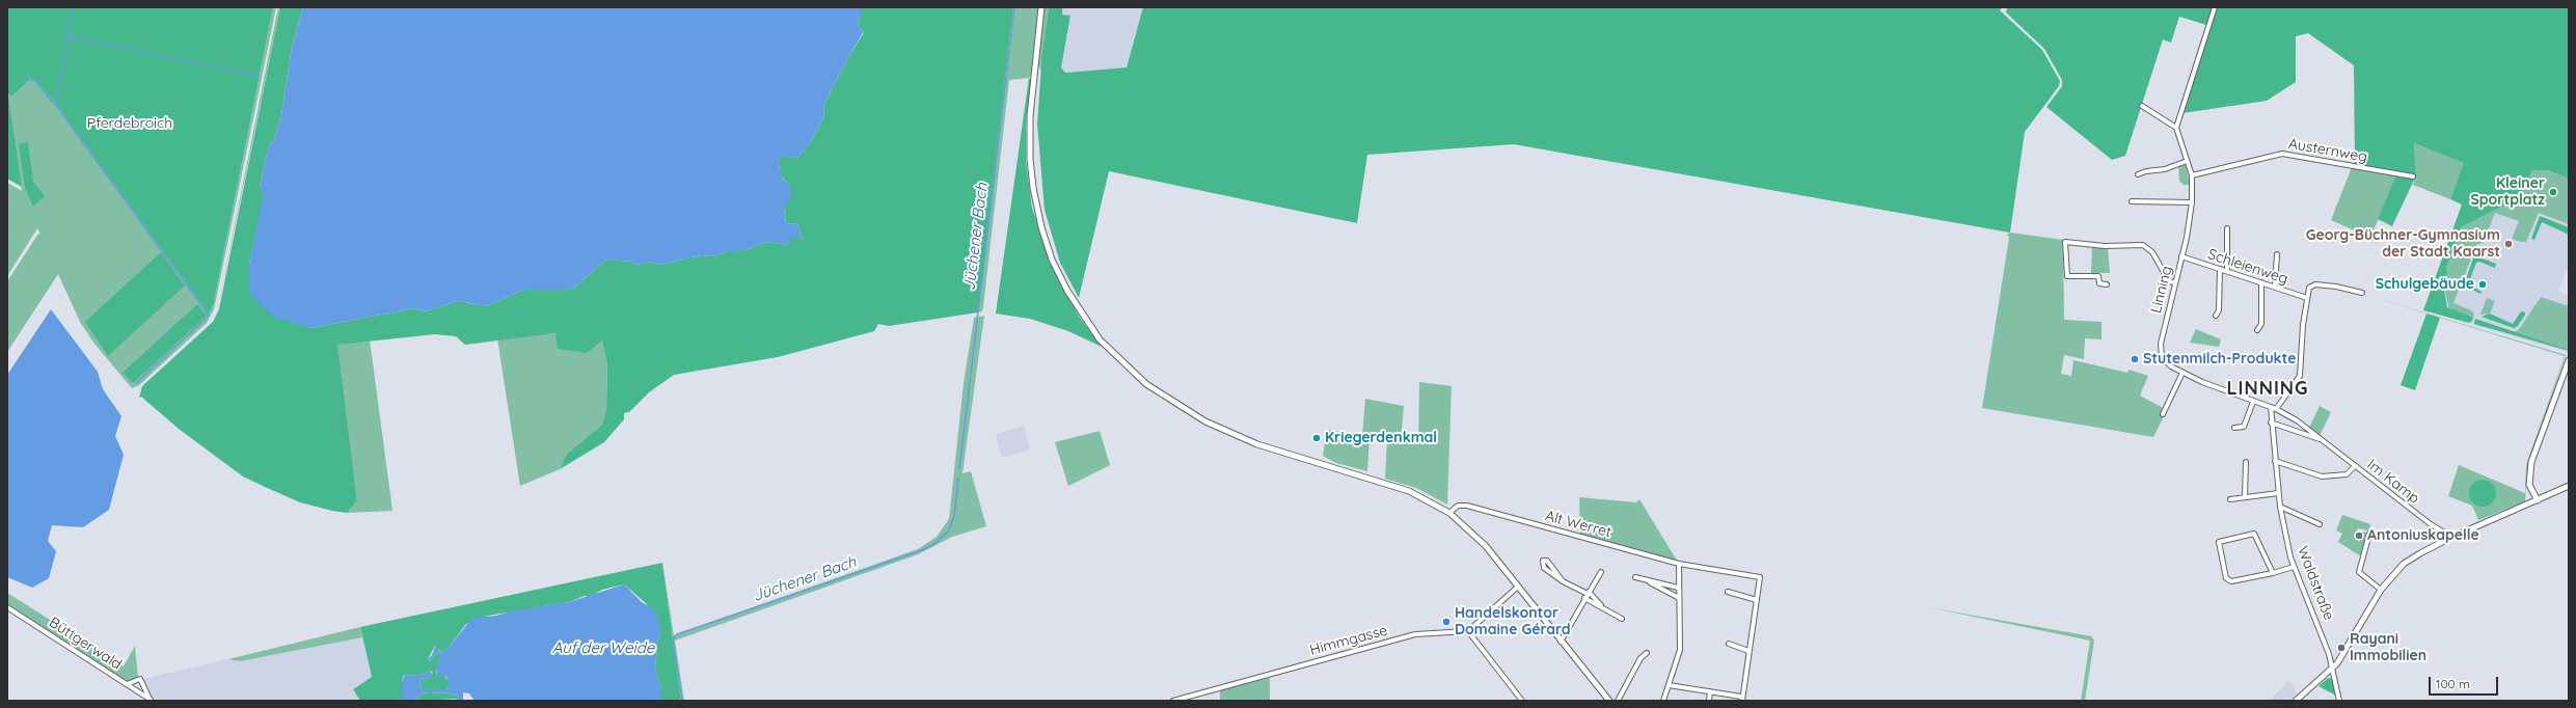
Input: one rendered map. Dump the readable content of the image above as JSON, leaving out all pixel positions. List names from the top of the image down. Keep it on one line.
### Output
{"streets":{"street":["Austernweg","Schleienweg","Linning","Im Kamp","Alt Werret","Waldstraße","Himmgasse","Büttgerwald"]},"crossings":[["Austernweg","Linning"],["Schleienweg","Linning"],["Linning","Im Kamp"],["Linning","Waldstraße"],["Im Kamp","Waldstraße"]],"districts":["LINNING"],"water":["Jüchener Bach","Auf der Weide"],"parks":["Pferdebroich"],"places":["Kleiner Sportplatz","Georg-Büchner-Gymnasium der Stadt Kaarst","Schulgebäude","Stutenmilch-Produkte","Kriegerdenkmal","Antoniuskapelle","Handelskontor Domaine Gérard","Rayani Immobilien"],"scale_bar":"100 m"}
